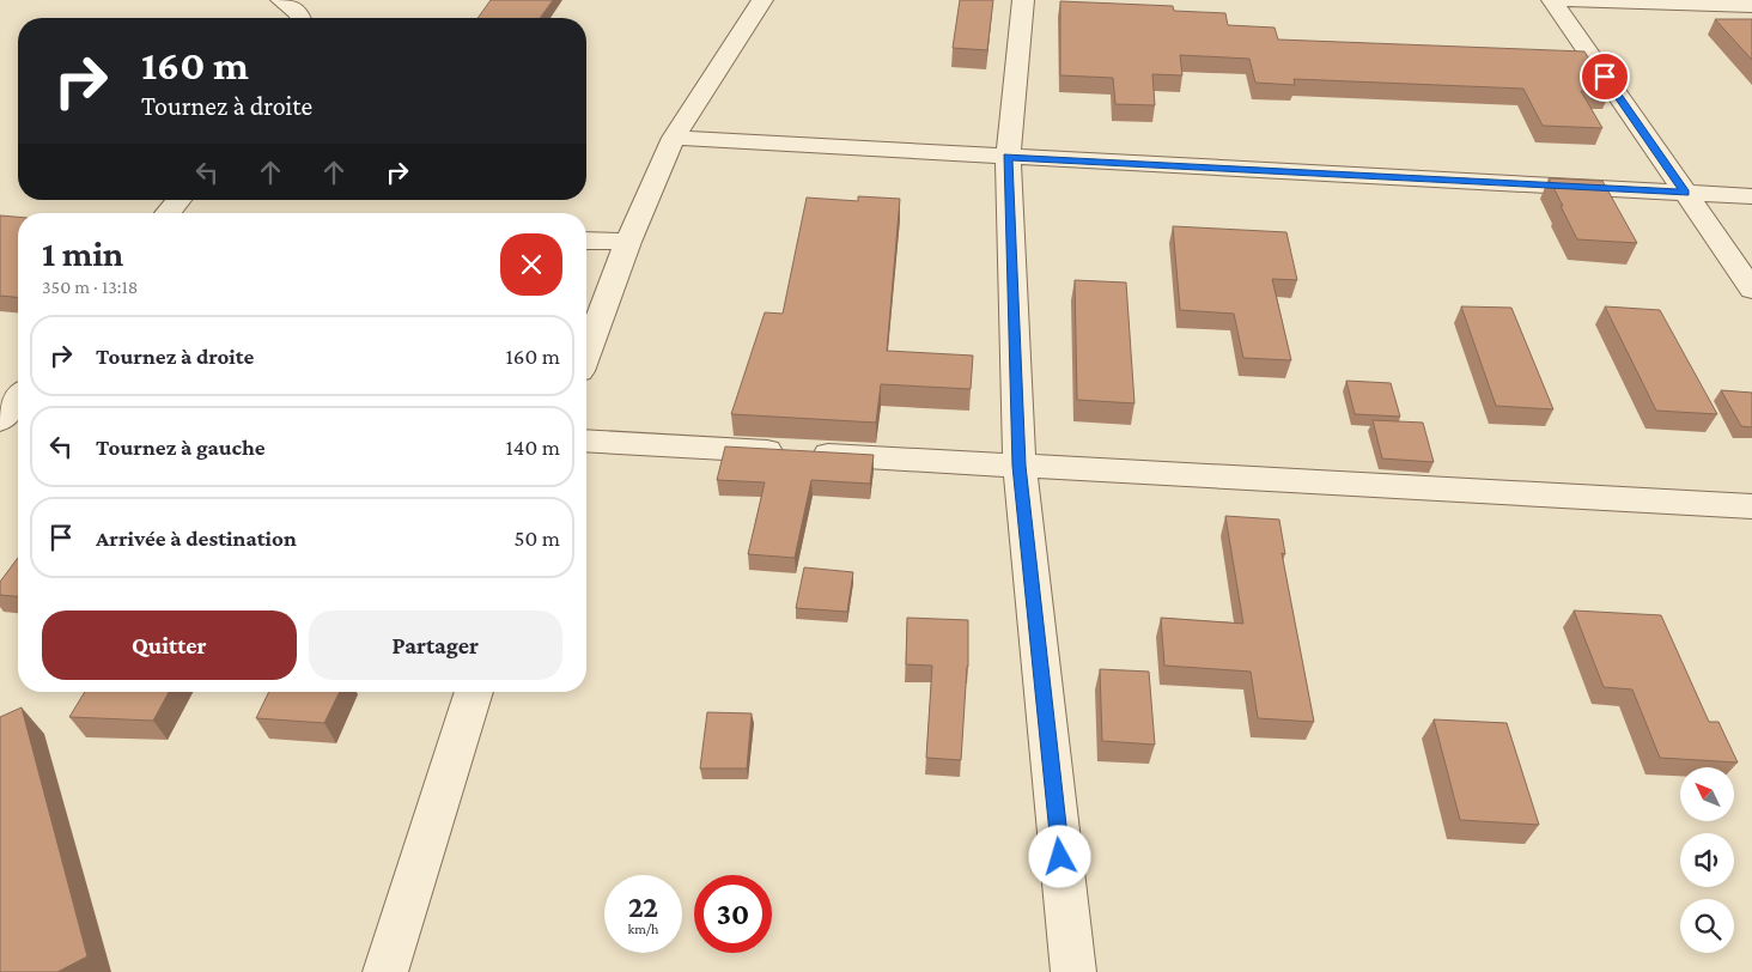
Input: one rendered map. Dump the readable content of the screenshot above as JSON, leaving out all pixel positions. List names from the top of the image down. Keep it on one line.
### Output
{"north":"top left","page":{"turn":["160 m","Tournez à droite"],"heading":["1 min","350 m · 13:18"],"list":[{"name":"Tournez à droite","value":"160 m"},{"name":"Tournez à gauche","value":"140 m"},{"name":"Arrivée à destination","value":"50 m"}],"buttons":["Quitter","Partager"],"speed":"22 km/h","limit":"30"}}
